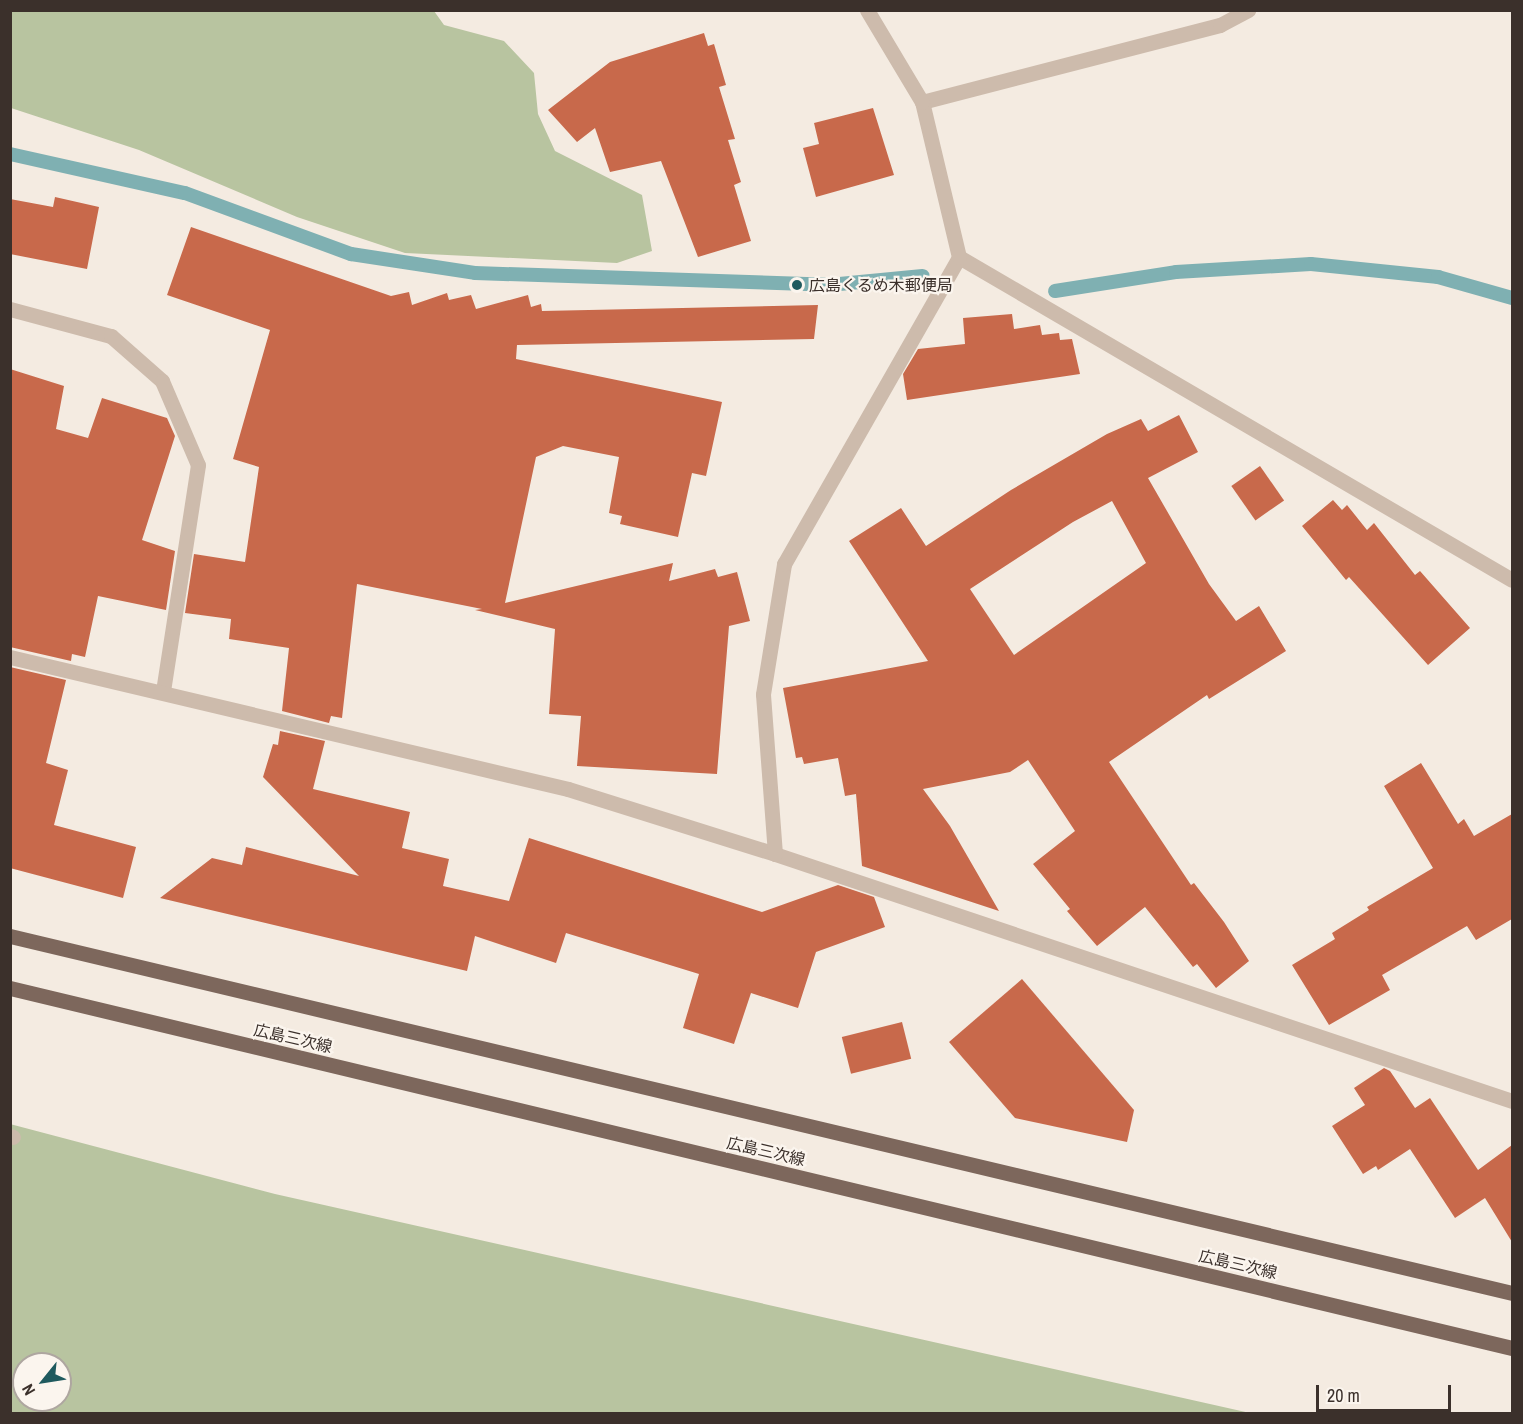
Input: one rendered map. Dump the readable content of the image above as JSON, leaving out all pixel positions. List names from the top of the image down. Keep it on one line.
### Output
{"streets":{"main road":["広島三次線"]},"places":["広島くるめ木郵便局"],"scale_bar":"20 m","north":"bottom left"}
